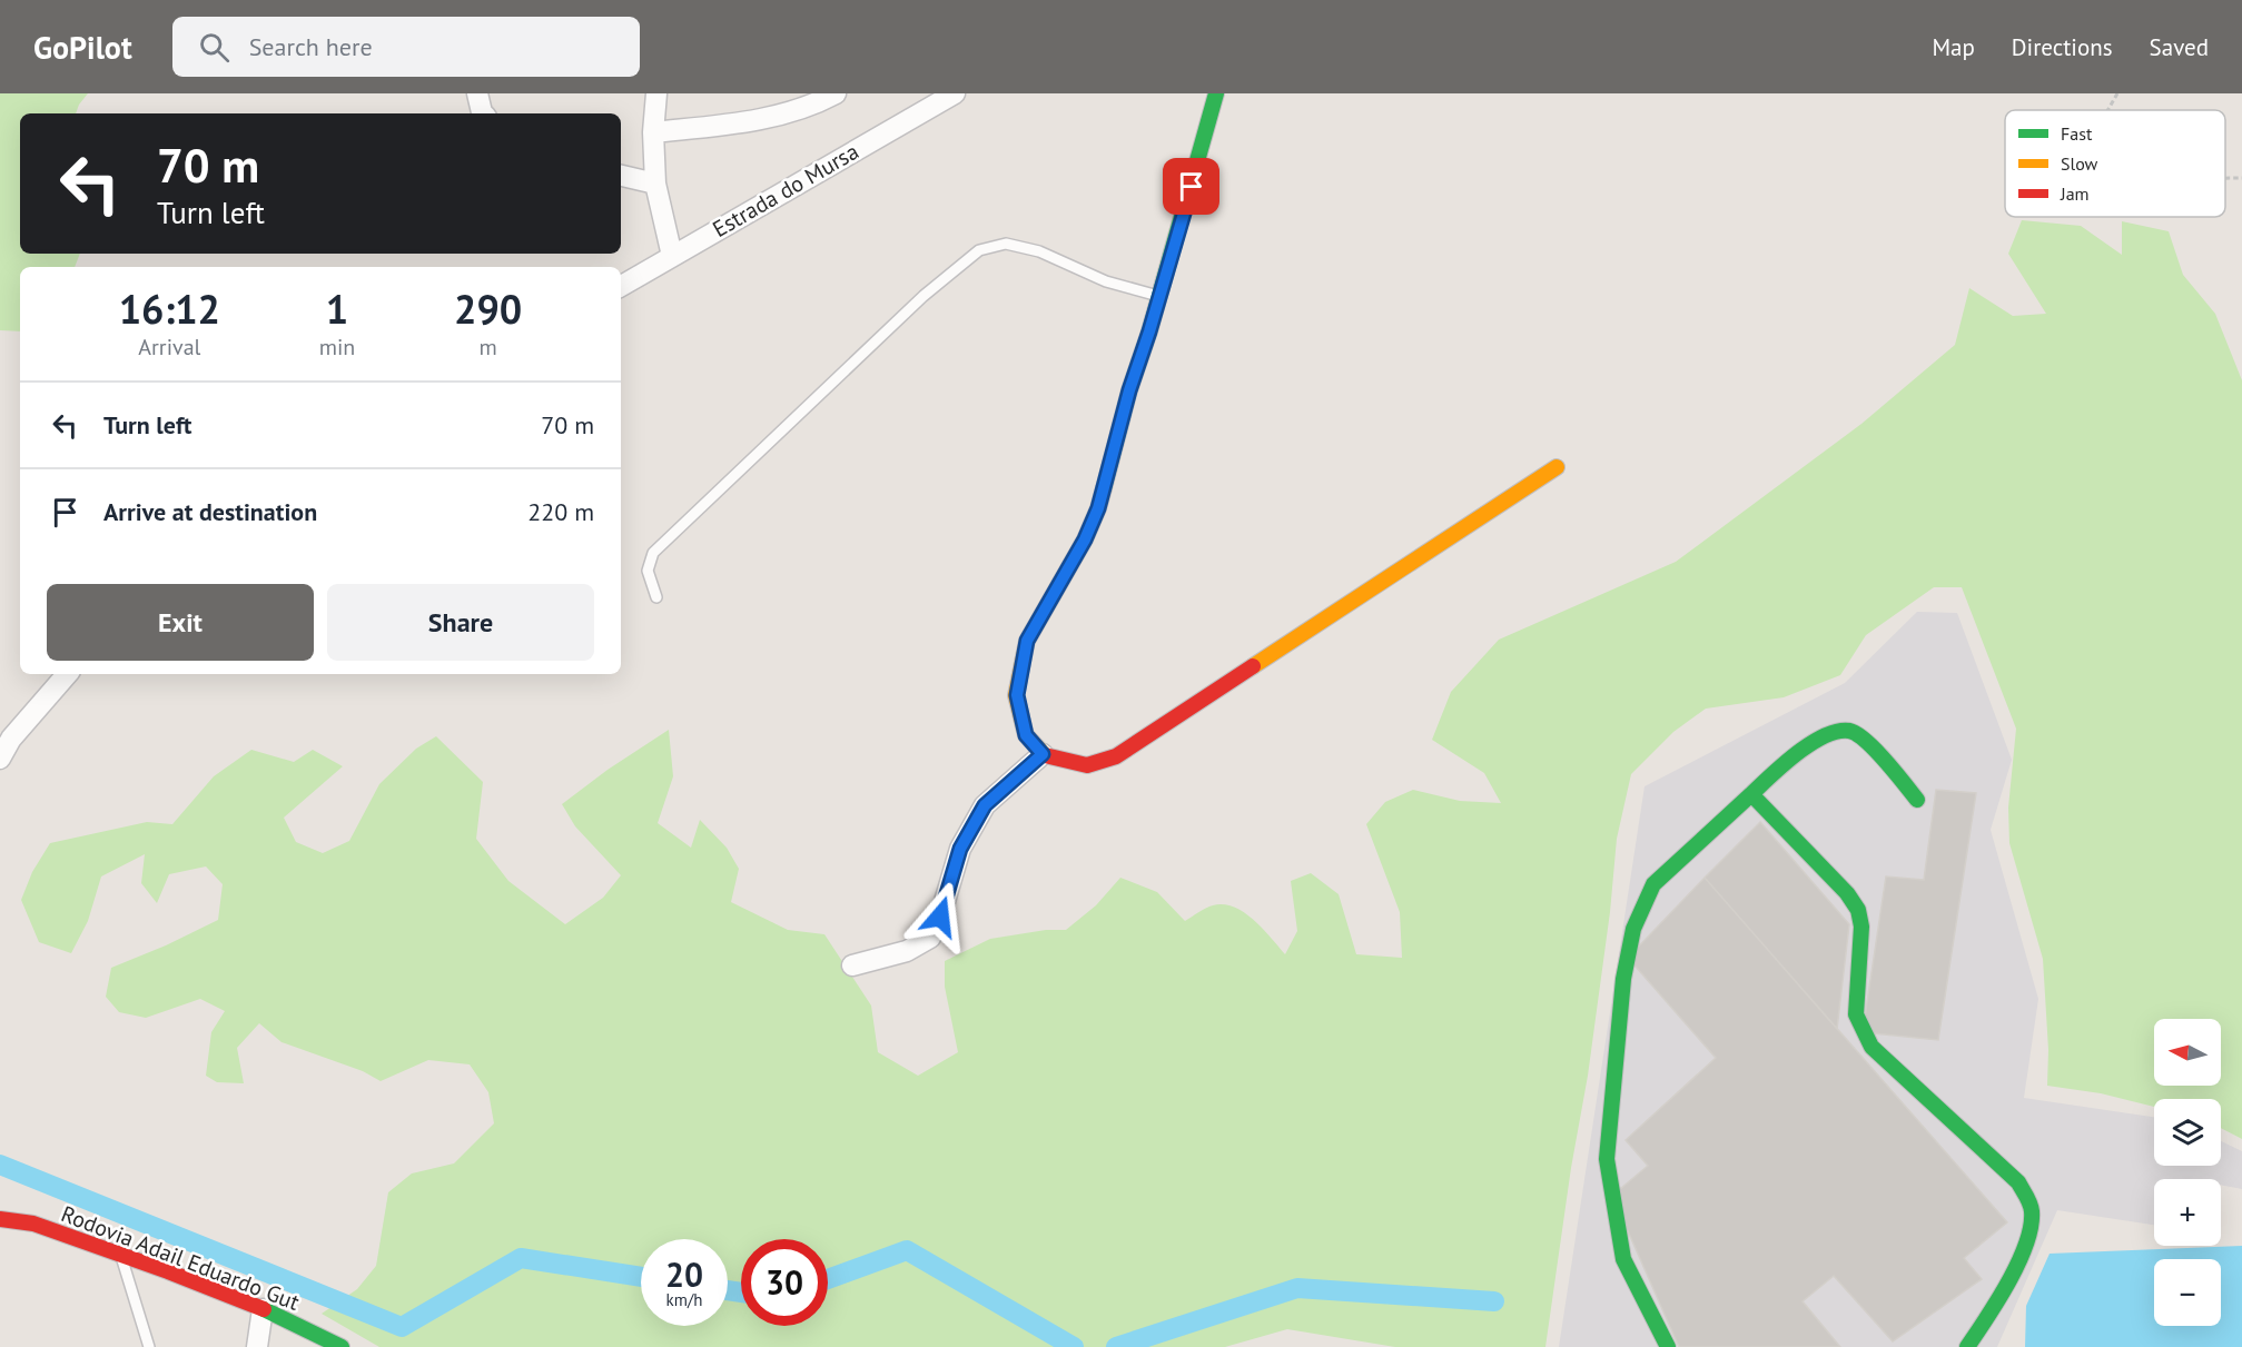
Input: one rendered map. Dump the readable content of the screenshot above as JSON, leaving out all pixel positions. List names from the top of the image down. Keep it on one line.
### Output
{"streets":{"street":["Estrada do Mursa","Rodovia Adail Eduardo Gut"]},"legend":["Fast","Slow","Jam"],"north":"left","page":{"header":"GoPilot","search":"Search here","nav":["Map","Directions","Saved"],"turn":["70 m","Turn left"],"eta":["16:12","Arrival","1","min","290","m"],"list":[{"name":"Turn left","value":"70 m"},{"name":"Arrive at destination","value":"220 m"}],"buttons":["Exit","Share"],"map_buttons":["+","−"],"speed":"20 km/h","limit":"30"}}
